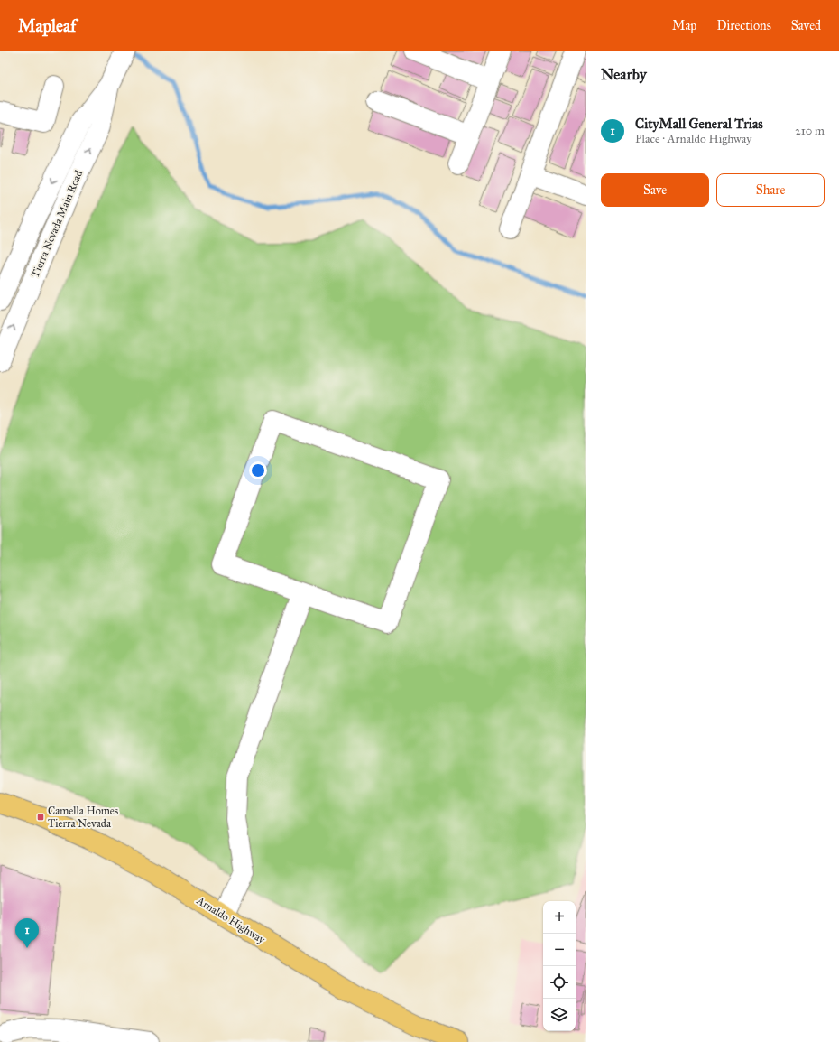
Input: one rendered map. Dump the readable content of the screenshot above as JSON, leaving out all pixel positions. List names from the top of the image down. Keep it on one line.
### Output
{"streets":{"main road":["Arnaldo Highway"],"street":["Tierra Nevada Main Road"]},"places":{"transit":["Camella Homes Tierra Nevada"]},"page":{"header":"Mapleaf","nav":["Map","Directions","Saved"],"heading":"Nearby","list":[{"mark":"1","name":"CityMall General Trias","note":"Place · Arnaldo Highway","value":"210 m"}],"buttons":["Save","Share"],"map_buttons":["+","−"],"pins":"1"}}
